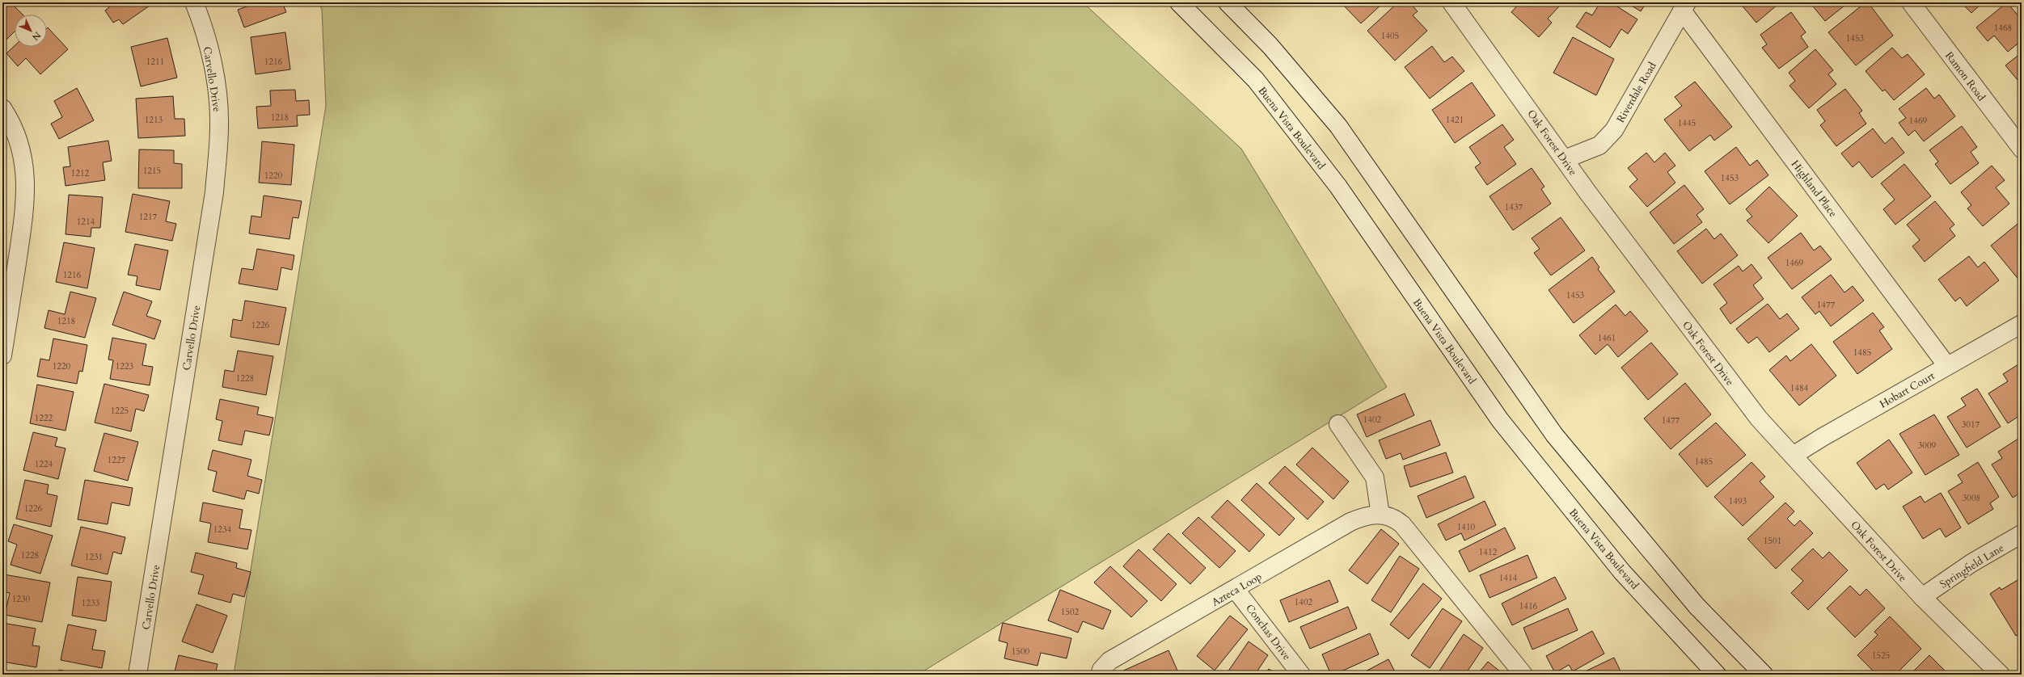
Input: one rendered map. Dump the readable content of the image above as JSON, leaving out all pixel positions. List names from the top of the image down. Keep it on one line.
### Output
{"streets":{"street":["Ramon Road","Carvello Drive","Riverdale Road","Buena Vista Boulevard","Oak Forest Drive","Highland Place","Hobart Court","Springfield Lane","Azteca Loop","Conchas Drive"]},"crossings":[["Riverdale Road","Oak Forest Drive"],["Riverdale Road","Highland Place"],["Oak Forest Drive","Hobart Court"],["Oak Forest Drive","Springfield Lane"],["Highland Place","Hobart Court"],["Azteca Loop","Conchas Drive"]],"house_numbers":["1468","1405","1453","1211","1216","1218","1213","1421","1469","1445","1215","1212","1220","1453","1437","1217","1214","1469","1216","1453","1477","1218","1226","1461","1485","1220","1223","1228","1484","1225","1222","1402","1477","3017","3009","1227","1485","1224","3008","1493","1226","1410","1234","1501","1412","1228","1231","1414","1230","1402","1233","1416","1502","1500","1525"],"north":"bottom right"}
